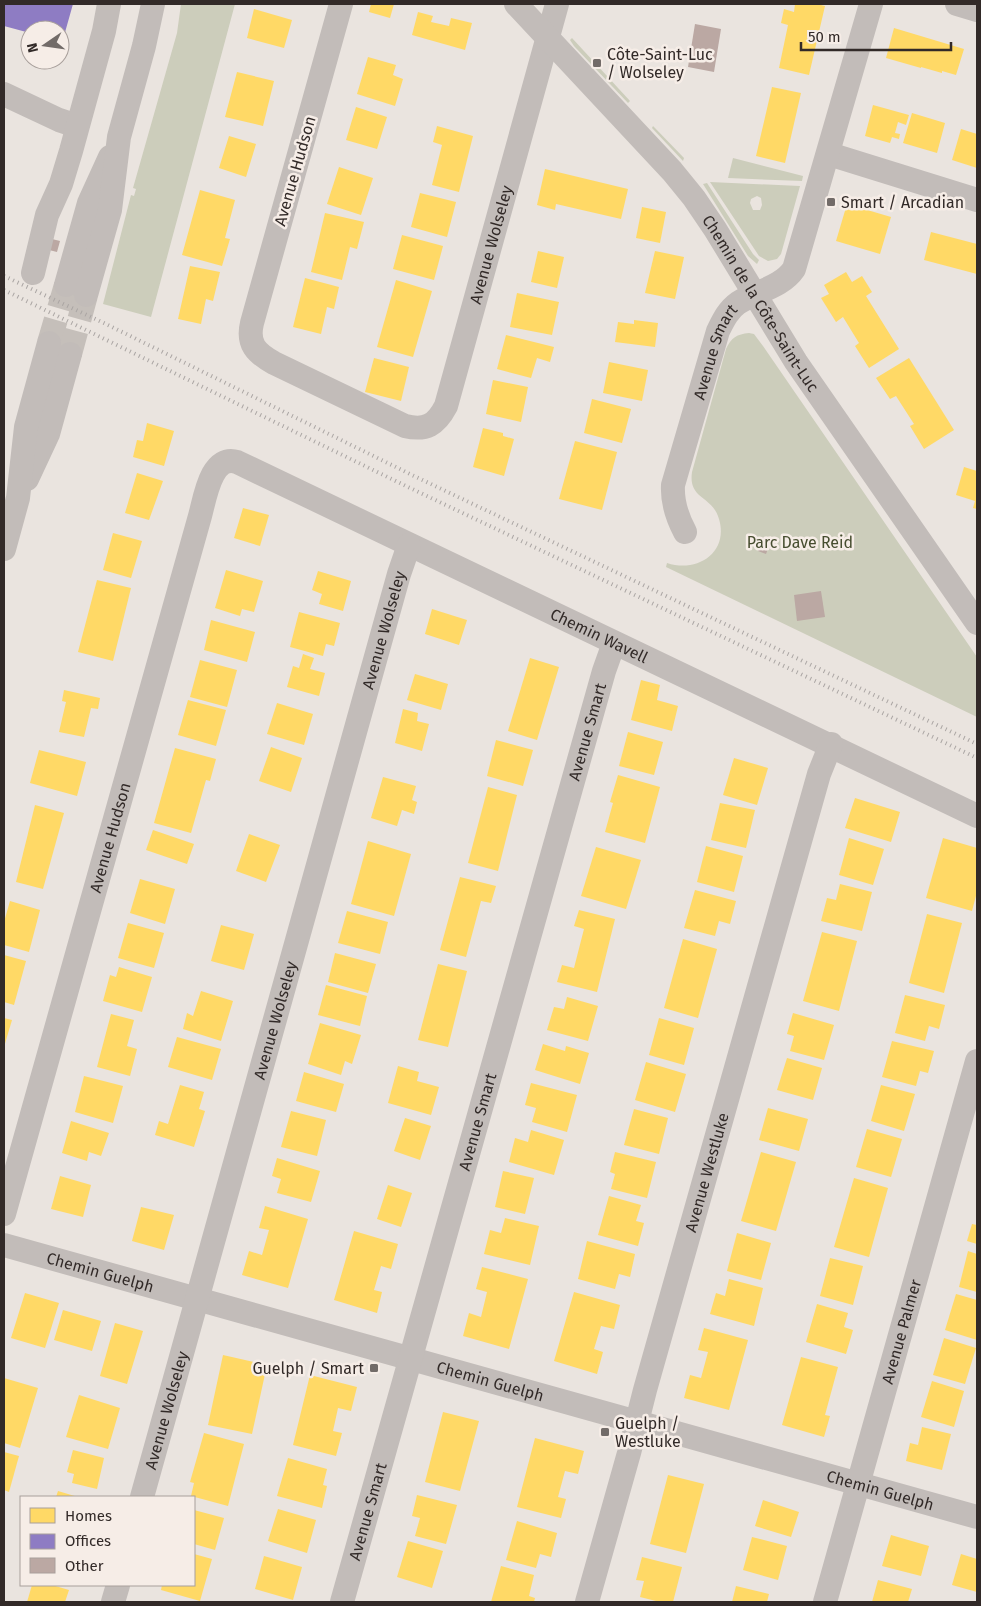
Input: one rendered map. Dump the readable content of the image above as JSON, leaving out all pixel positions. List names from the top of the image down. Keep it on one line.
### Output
{"streets":{"street":["Avenue Hudson","Avenue Wolseley","Chemin de la Côte-Saint-Luc","Avenue Smart","Chemin Wavell","Avenue Westluke","Chemin Guelph","Avenue Palmer"]},"crossings":[["Avenue Hudson","Avenue Wolseley"],["Avenue Hudson","Chemin Wavell"],["Avenue Wolseley","Chemin de la Côte-Saint-Luc"],["Avenue Wolseley","Chemin Wavell"],["Avenue Wolseley","Chemin Guelph"],["Chemin de la Côte-Saint-Luc","Avenue Smart"],["Avenue Smart","Chemin Wavell"],["Avenue Smart","Chemin Guelph"],["Chemin Wavell","Avenue Westluke"],["Avenue Westluke","Chemin Guelph"],["Chemin Guelph","Avenue Palmer"]],"parks":["Parc Dave Reid"],"places":{"transit":["Côte-Saint-Luc / Wolseley","Smart / Arcadian","Guelph / Smart","Guelph / Westluke"]},"legend":["Homes","Offices","Other"],"scale_bar":"50 m","north":"left"}
